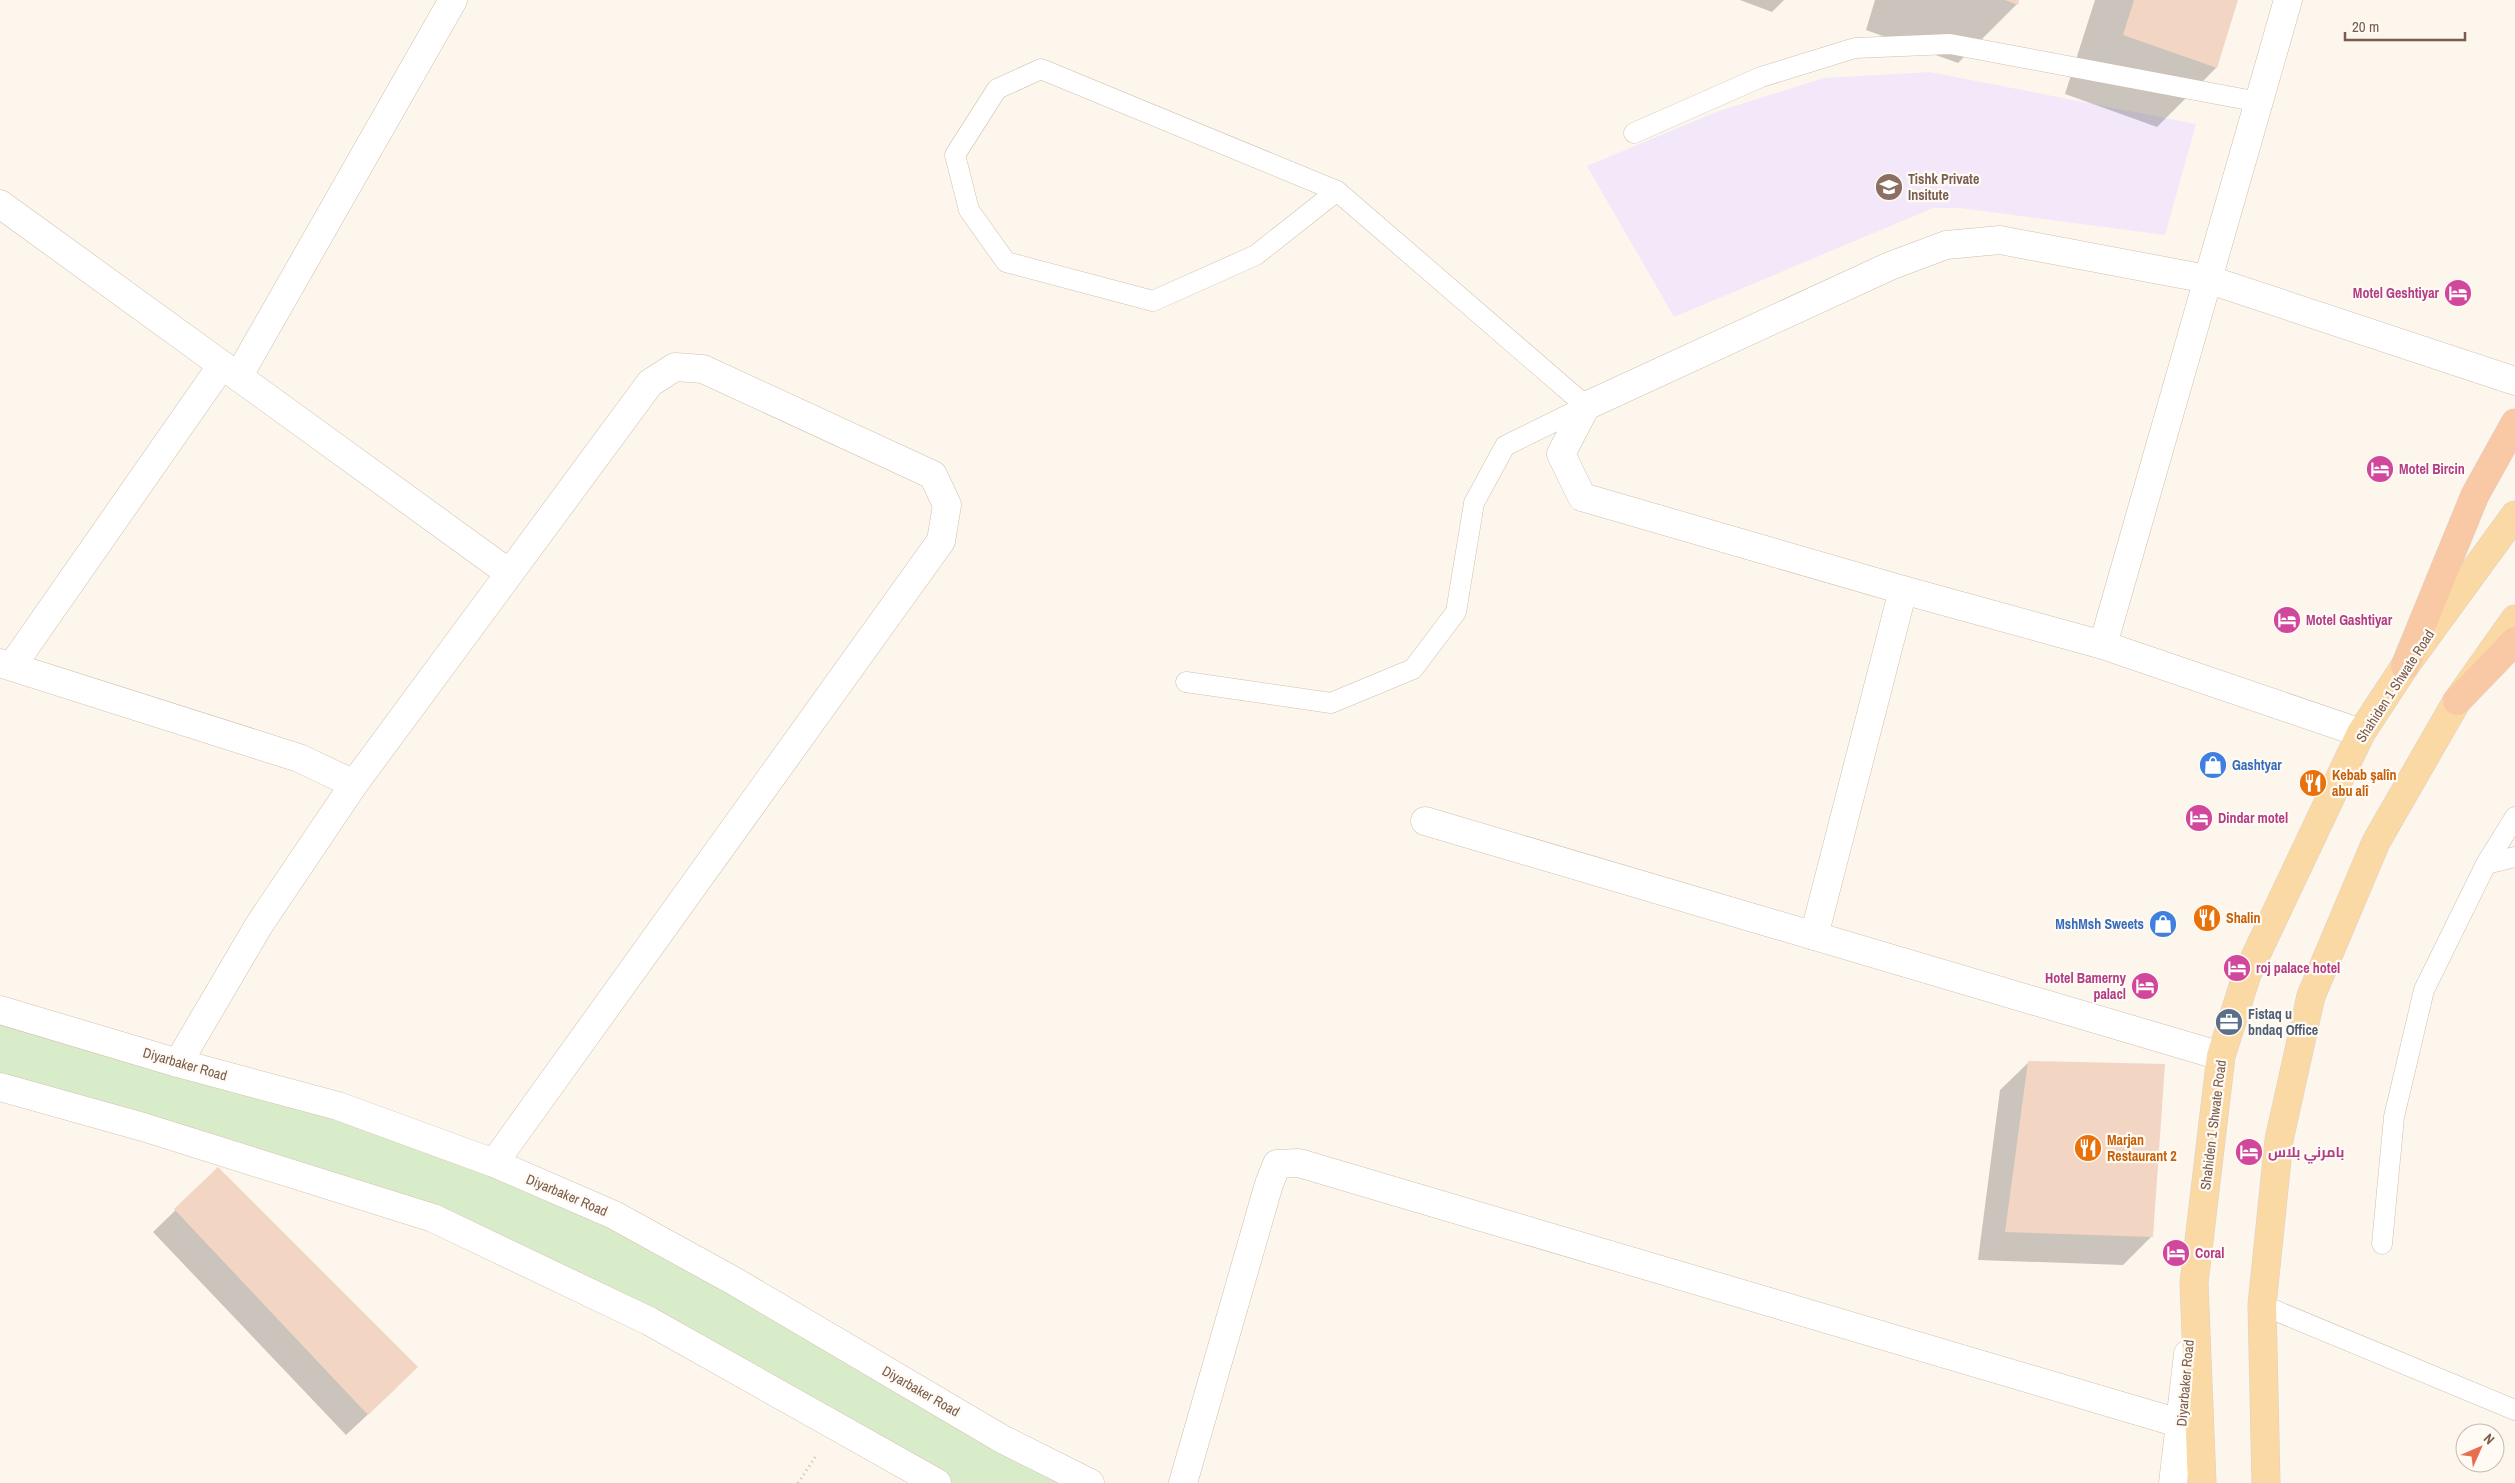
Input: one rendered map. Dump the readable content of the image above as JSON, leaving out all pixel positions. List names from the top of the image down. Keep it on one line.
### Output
{"streets":{"main road":["Shahiden 1 Shwate Road"],"street":["Diyarbaker Road"]},"crossings":[["Shahiden 1 Shwate Road","Diyarbaker Road"]],"places":{"school or university":["Tishk Private Insitute"],"hotel":["Motel Geshtiyar","Motel Bircin","Motel Gashtiyar","Dindar motel","roj palace hotel","Hotel Bamerny palacl","بامرني بلاس","Coral"],"shop":["Gashtyar","MshMsh Sweets"],"restaurant":["Kebab şalîn abu alî","Shalin","Marjan Restaurant 2"],"office":["Fistaq u bndaq Office"]},"scale_bar":"20 m","north":"top right"}
